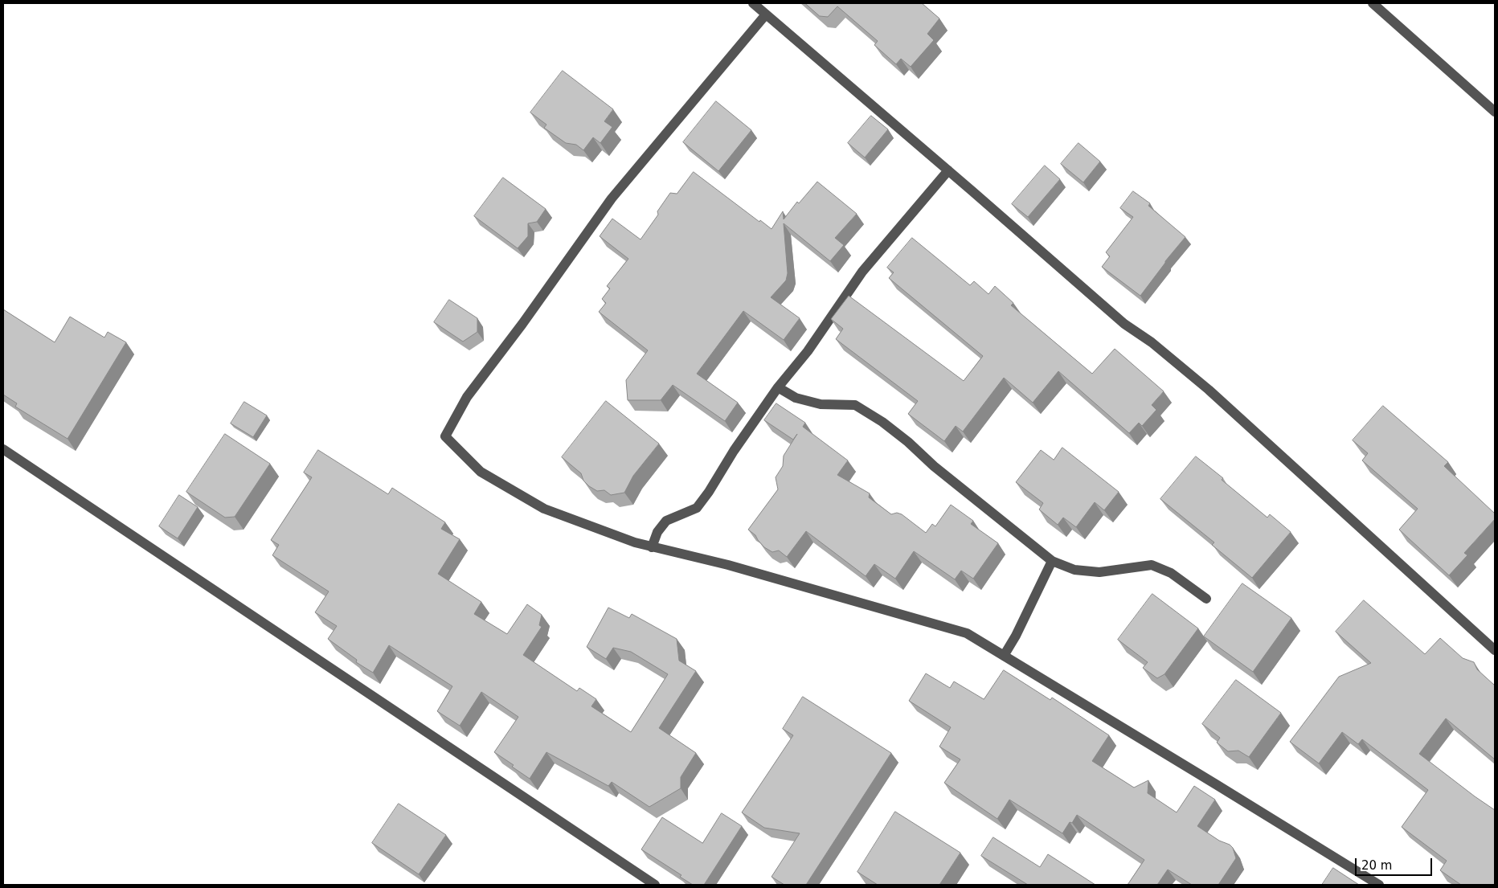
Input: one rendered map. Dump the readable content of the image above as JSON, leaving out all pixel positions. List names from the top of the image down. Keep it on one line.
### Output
{"scale_bar":"20 m"}
